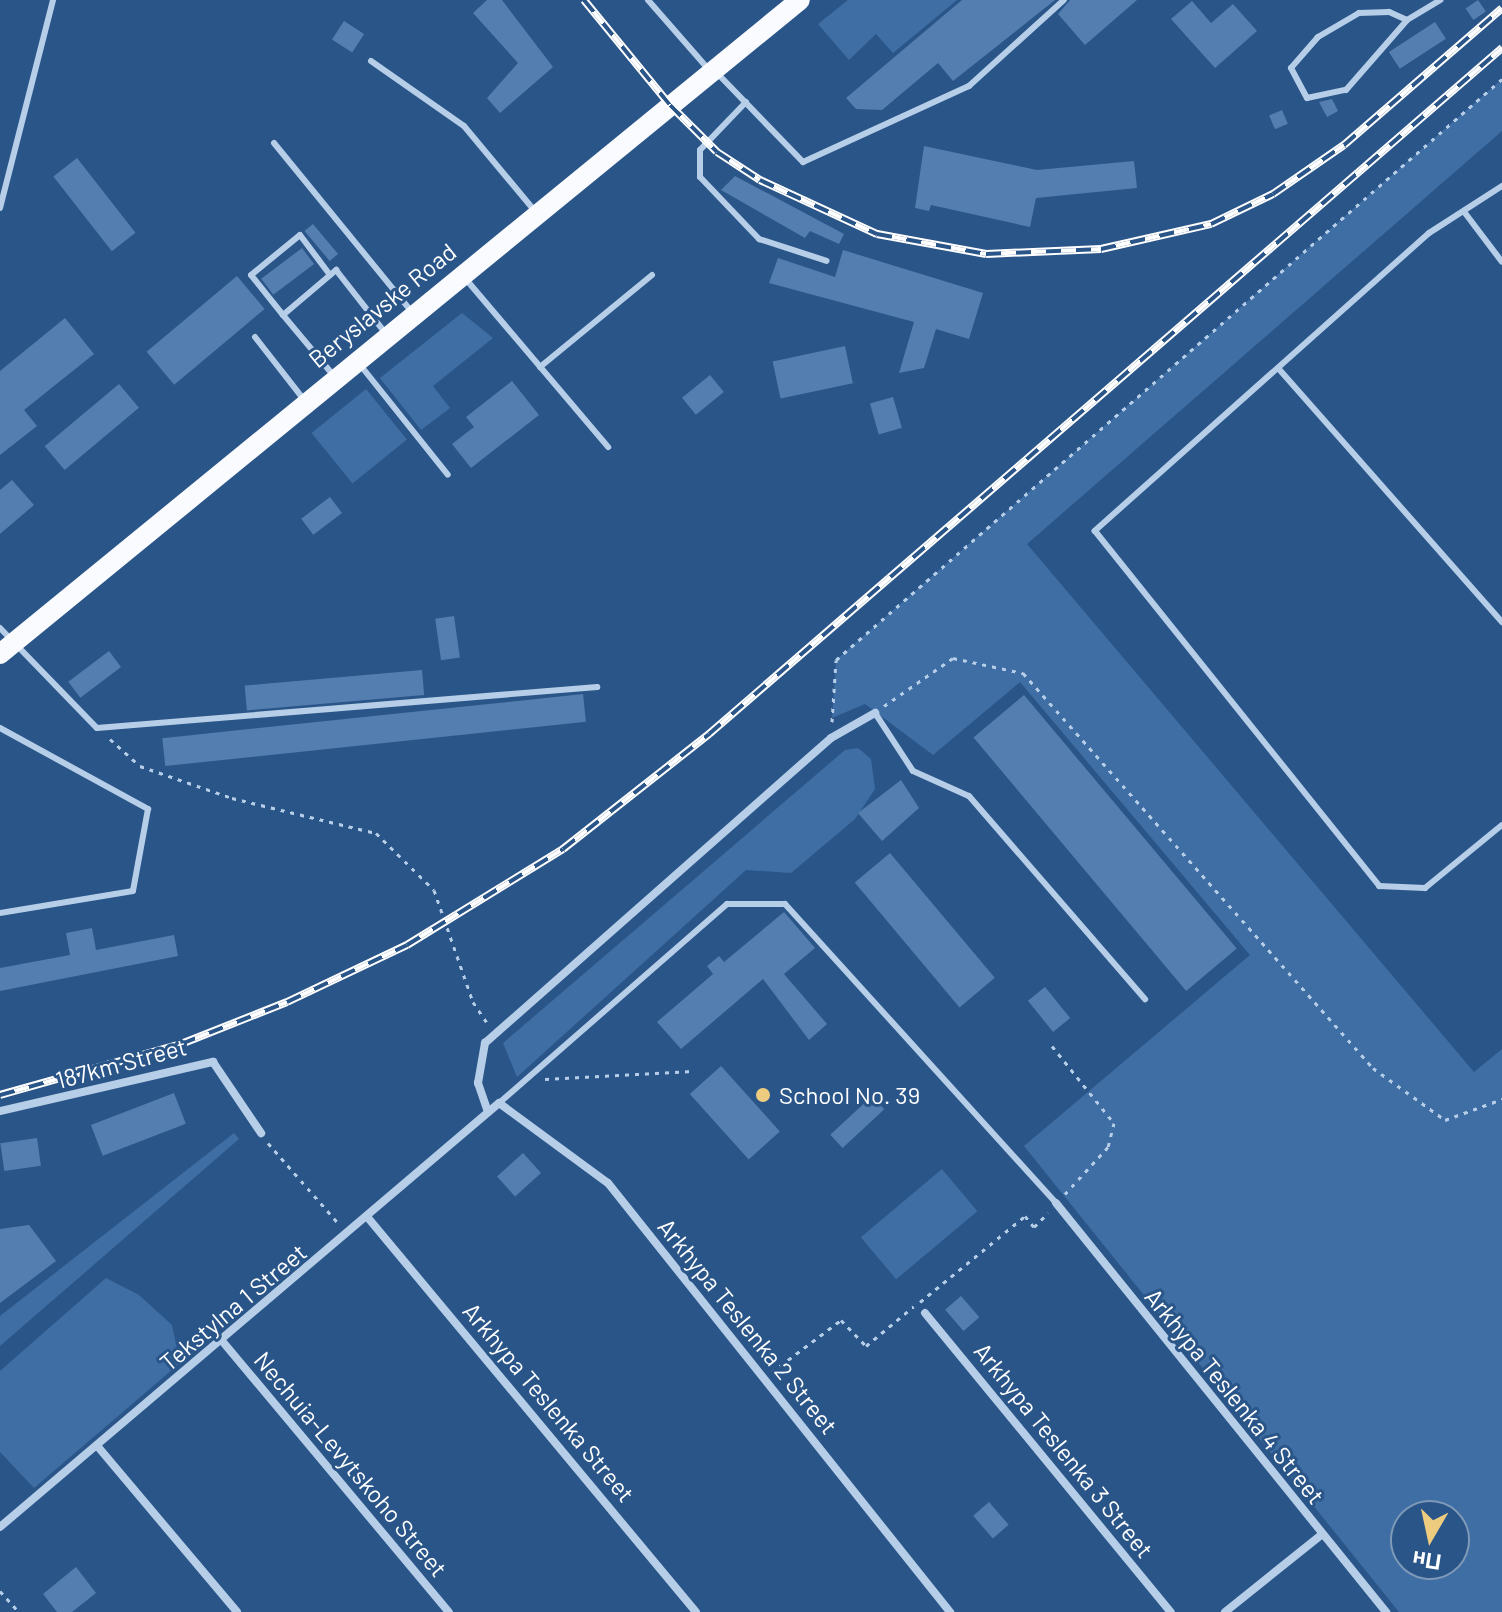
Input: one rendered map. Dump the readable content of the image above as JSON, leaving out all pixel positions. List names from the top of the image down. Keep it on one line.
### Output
{"streets":{"main road":["Beryslavske Road"],"street":["187km Street","Tekstylna 1 Street","Arkhypa Teslenka 2 Street","Arkhypa Teslenka 4 Street","Arkhypa Teslenka Street","Arkhypa Teslenka 3 Street","Nechuia-Levytskoho Street"]},"crossings":[["Tekstylna 1 Street","Arkhypa Teslenka Street"],["Tekstylna 1 Street","Nechuia-Levytskoho Street"]],"places":["School No. 39"],"north":"bottom"}
